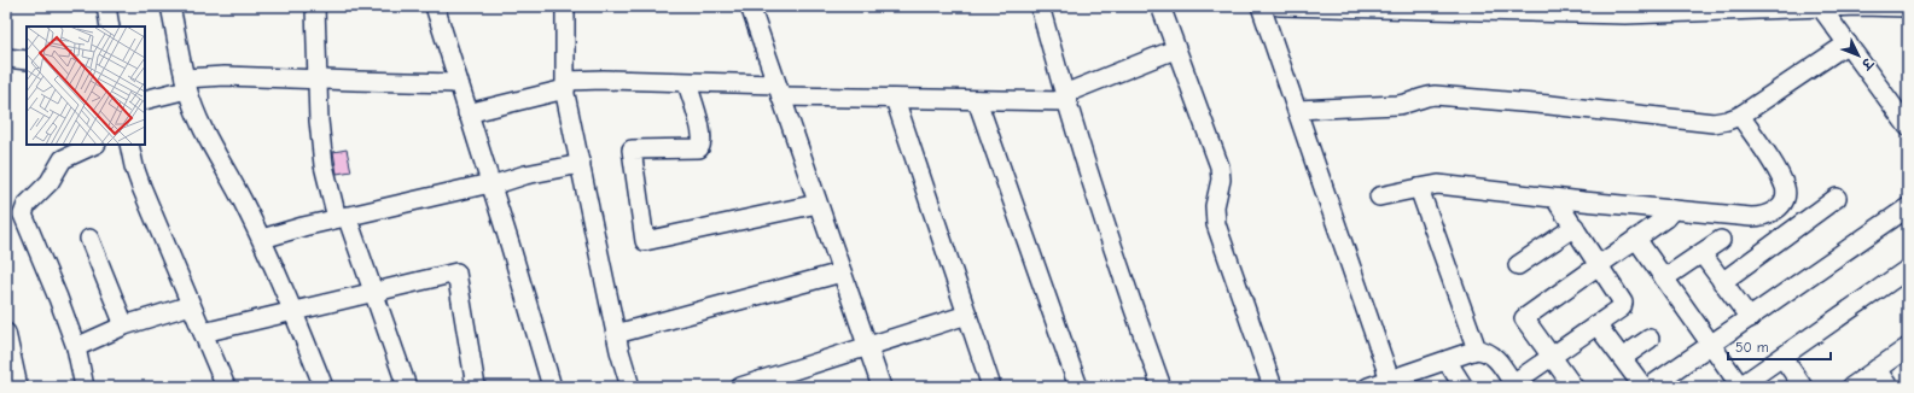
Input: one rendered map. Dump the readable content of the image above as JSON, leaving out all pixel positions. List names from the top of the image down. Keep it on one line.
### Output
{"scale_bar":"50 m","north":"bottom right"}
